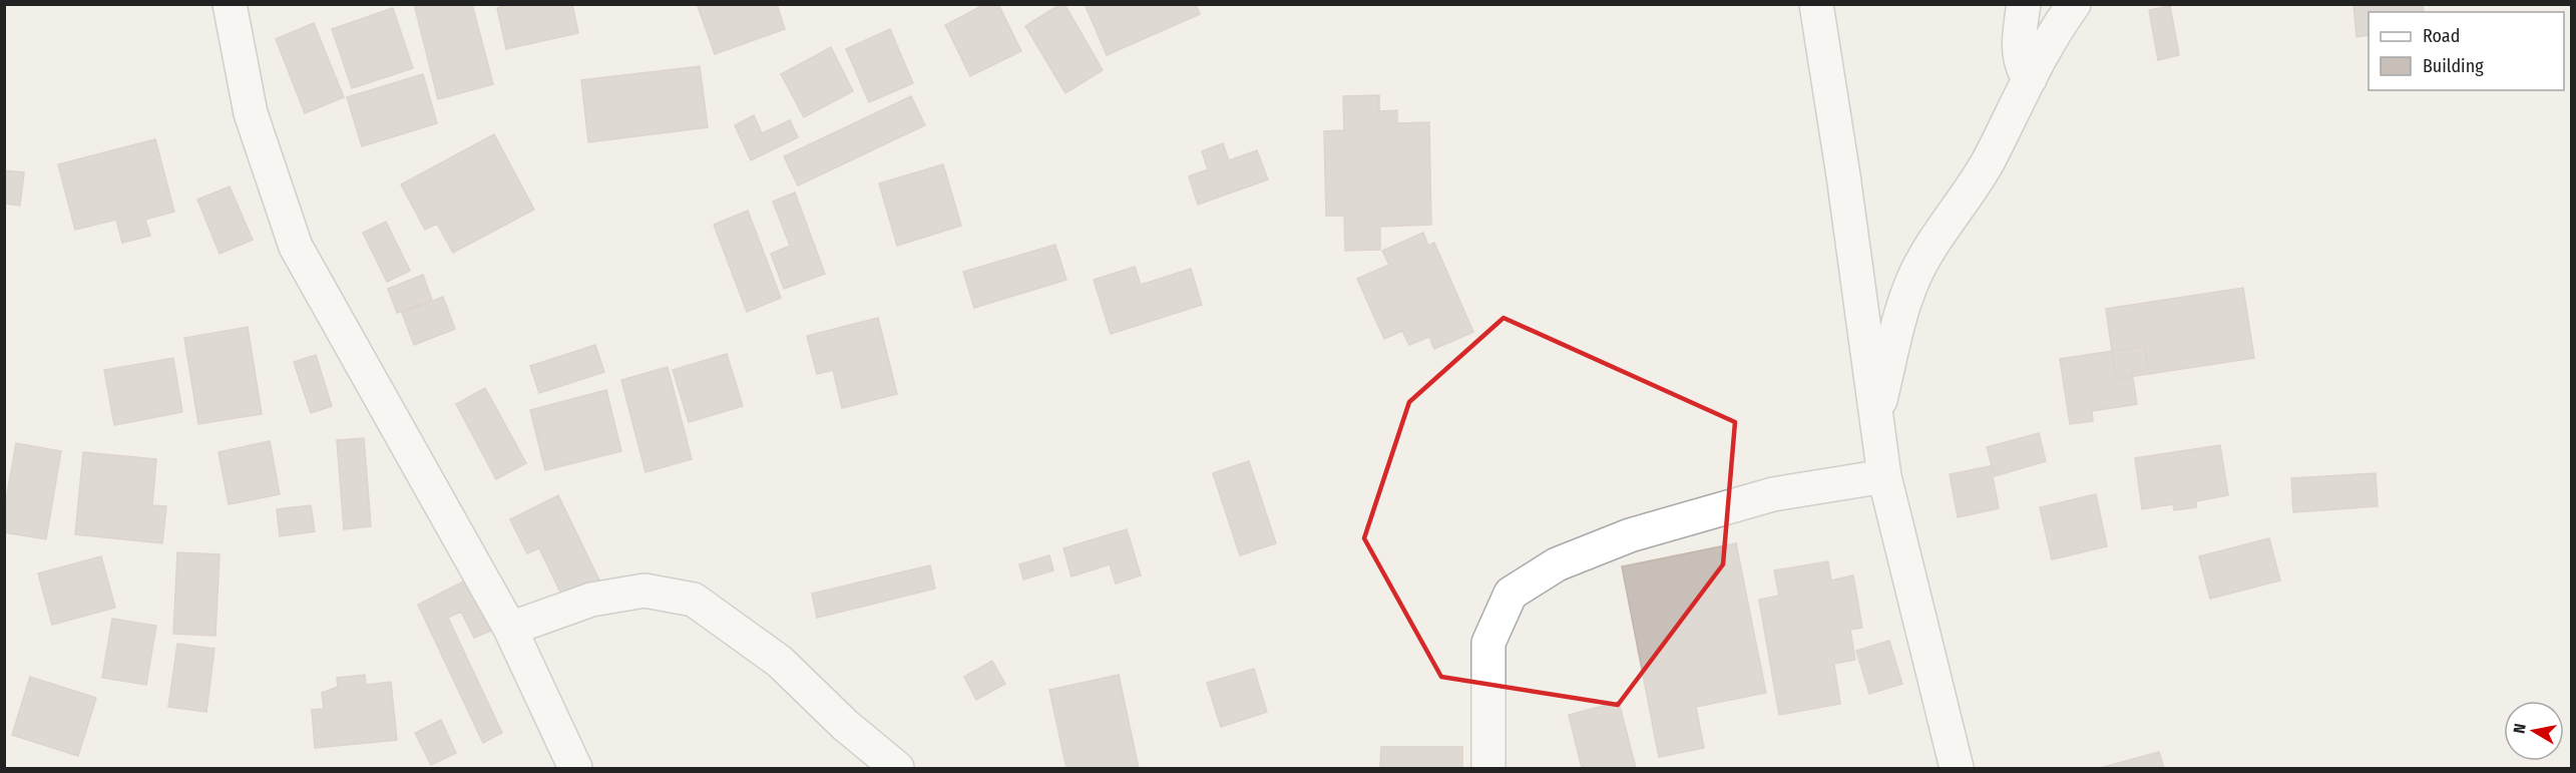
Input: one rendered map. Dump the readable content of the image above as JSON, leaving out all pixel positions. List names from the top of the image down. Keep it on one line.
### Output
{"legend":["Road","Building"],"north":"left"}
